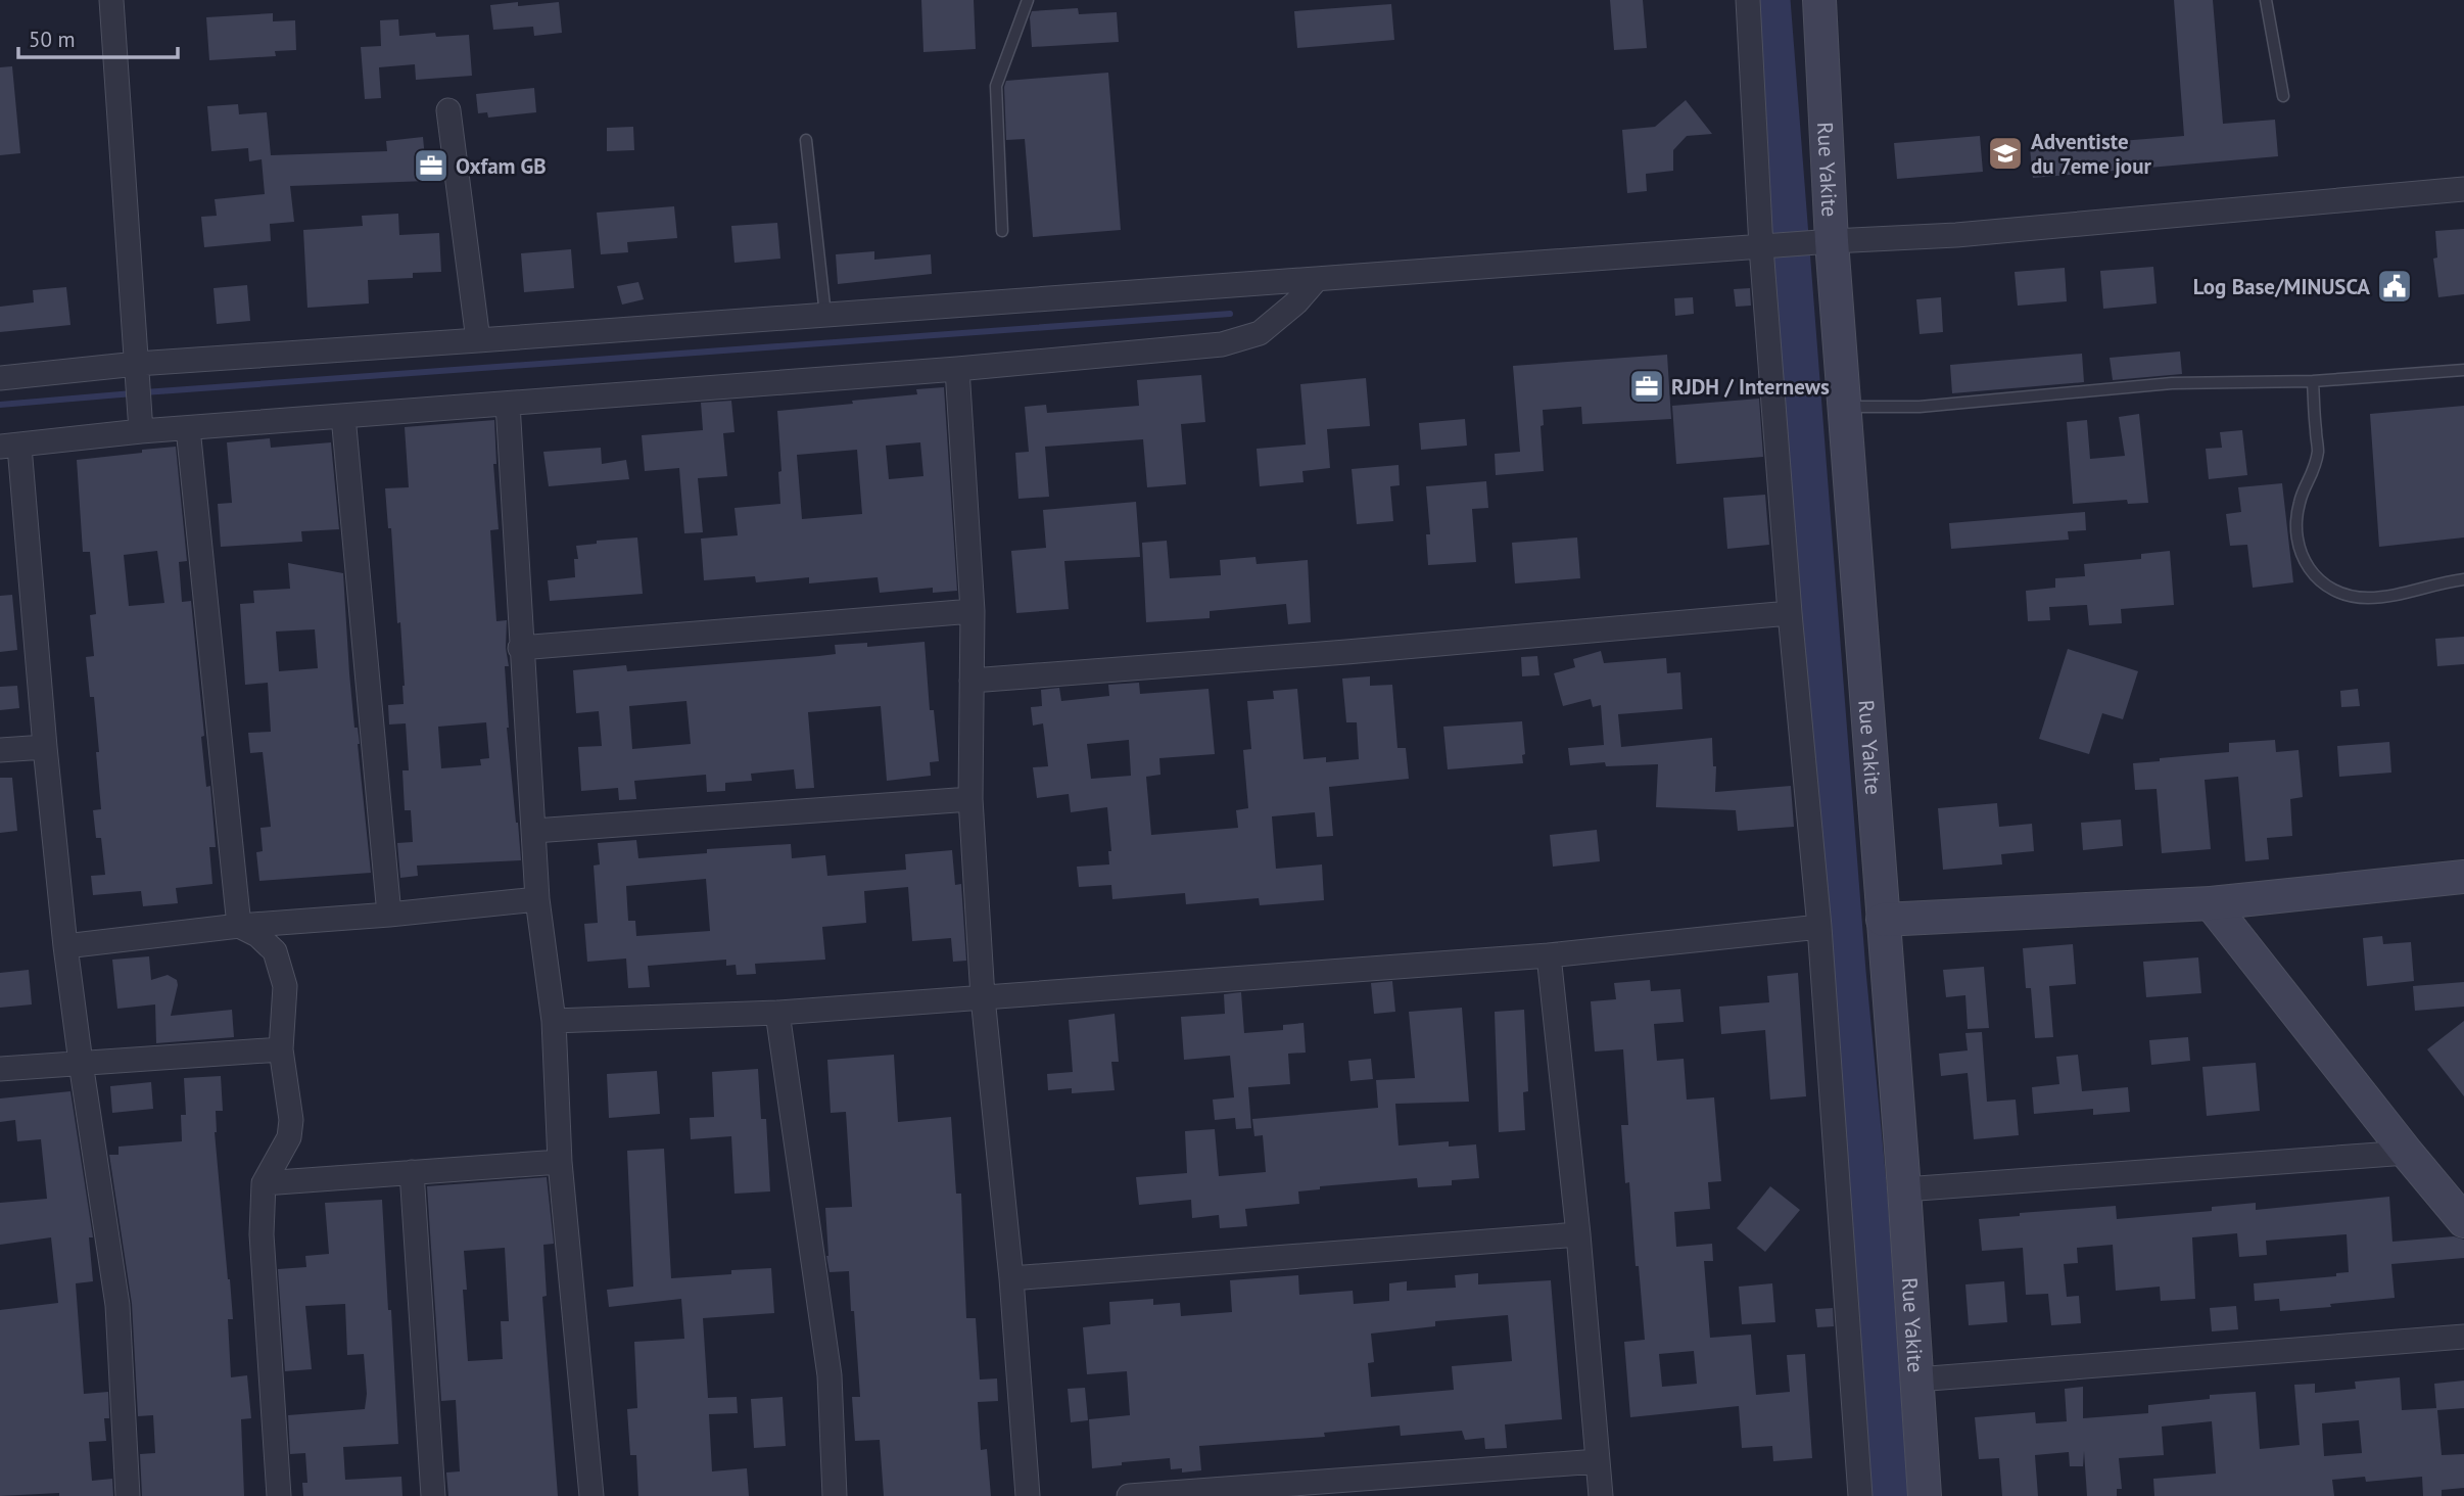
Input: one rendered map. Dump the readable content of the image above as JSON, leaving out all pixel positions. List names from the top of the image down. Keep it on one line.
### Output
{"streets":{"main road":["Rue Yakite"]},"places":{"school or university":["Adventiste du 7eme jour"],"office":["Oxfam GB","RJDH / Internews"],"public building":["Log Base/MINUSCA"]},"scale_bar":"50 m"}
